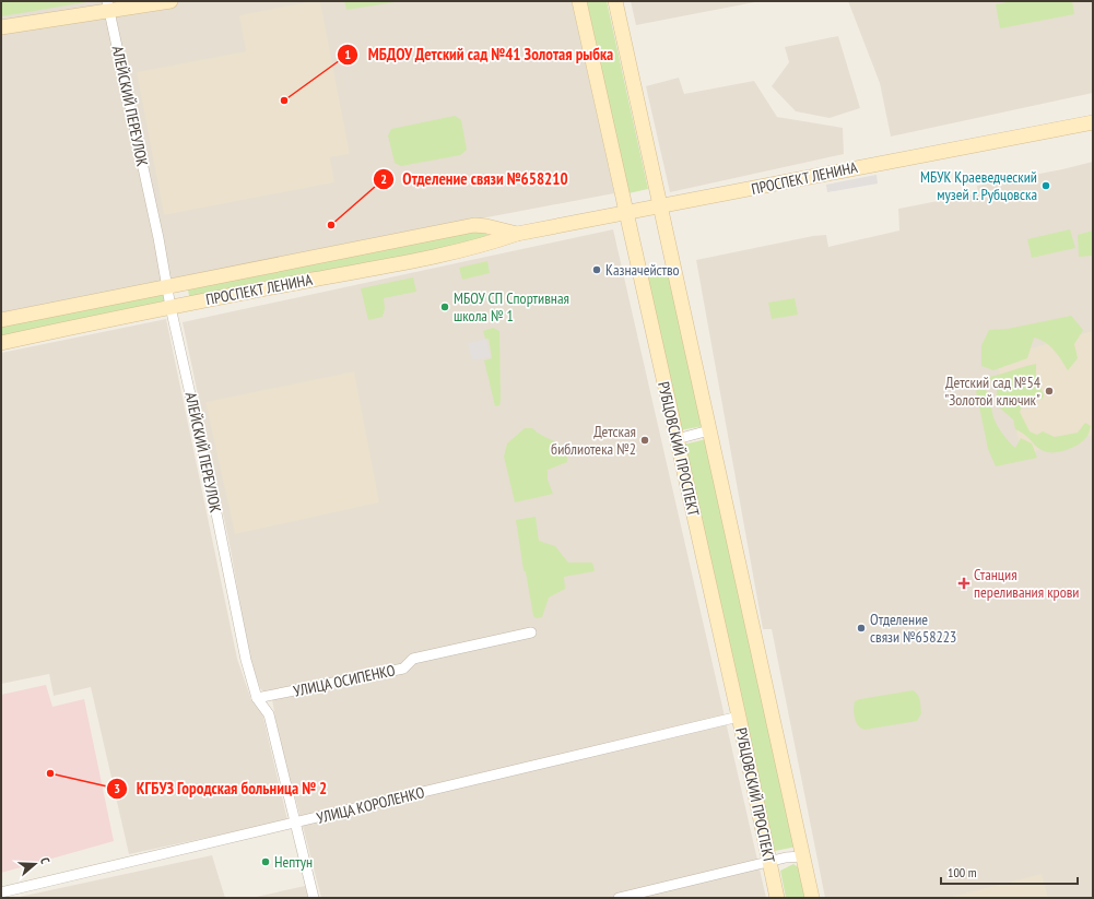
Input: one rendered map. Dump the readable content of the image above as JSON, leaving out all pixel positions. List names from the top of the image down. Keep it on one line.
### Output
{"streets":{"street":["АЛЕЙСКИЙ ПЕРЕУЛОК","ПРОСПЕКТ ЛЕНИНА","РУБЦОВСКИЙ ПРОСПЕКТ","УЛИЦА ОСИПЕНКО","УЛИЦА КОРОЛЕНКО"]},"crossings":[["АЛЕЙСКИЙ ПЕРЕУЛОК","ПРОСПЕКТ ЛЕНИНА"],["АЛЕЙСКИЙ ПЕРЕУЛОК","УЛИЦА ОСИПЕНКО"],["АЛЕЙСКИЙ ПЕРЕУЛОК","УЛИЦА КОРОЛЕНКО"],["ПРОСПЕКТ ЛЕНИНА","РУБЦОВСКИЙ ПРОСПЕКТ"],["РУБЦОВСКИЙ ПРОСПЕКТ","УЛИЦА КОРОЛЕНКО"]],"places":{"other":["МБДОУ Детский сад №41 Золотая рыбка","МБУК Краеведческий музей г. Рубцовска","Отделение связи №658210","Казначейство","МБОУ СП Спортивная школа № 1","Детский сад №54 \"Золотой ключик\"","Детская библиотека №2","Отделение связи №658223","КГБУЗ Городская больница № 2","Нептун"],"health":["Станция переливания крови"]},"scale_bar":"100 m","north":"right"}
